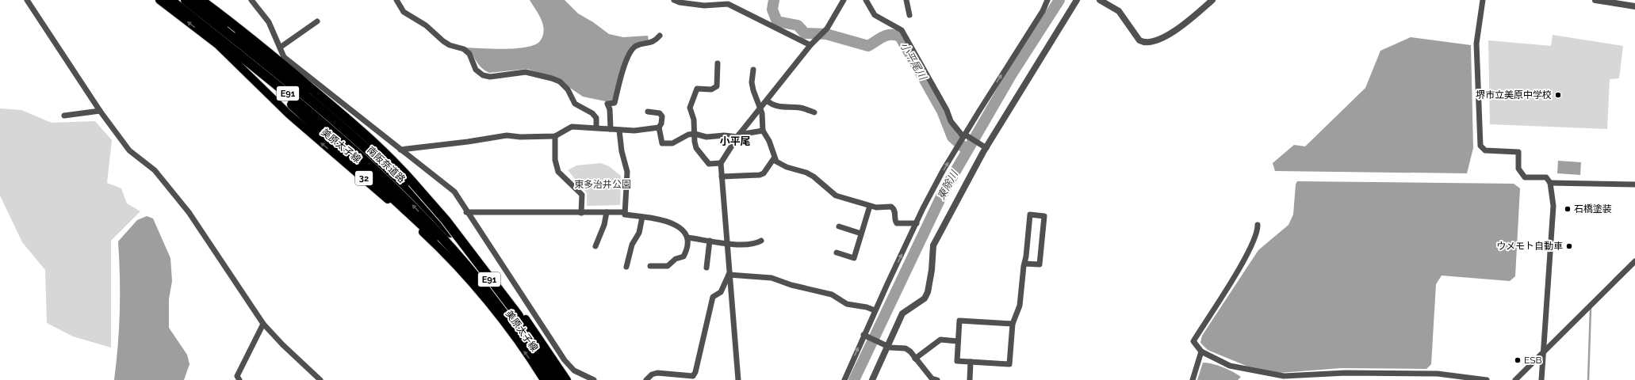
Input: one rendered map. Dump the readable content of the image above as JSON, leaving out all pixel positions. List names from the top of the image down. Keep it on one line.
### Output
{"streets":{"highway":["E91","南阪奈道路"],"main road":["美原太子線","32"]},"districts":["小平尾"],"water":["小平尾川","東除川"],"parks":["東多治井公園"],"places":["堺市立美原中学校","石橋塗装","ウメモト自動車","ESB"]}
